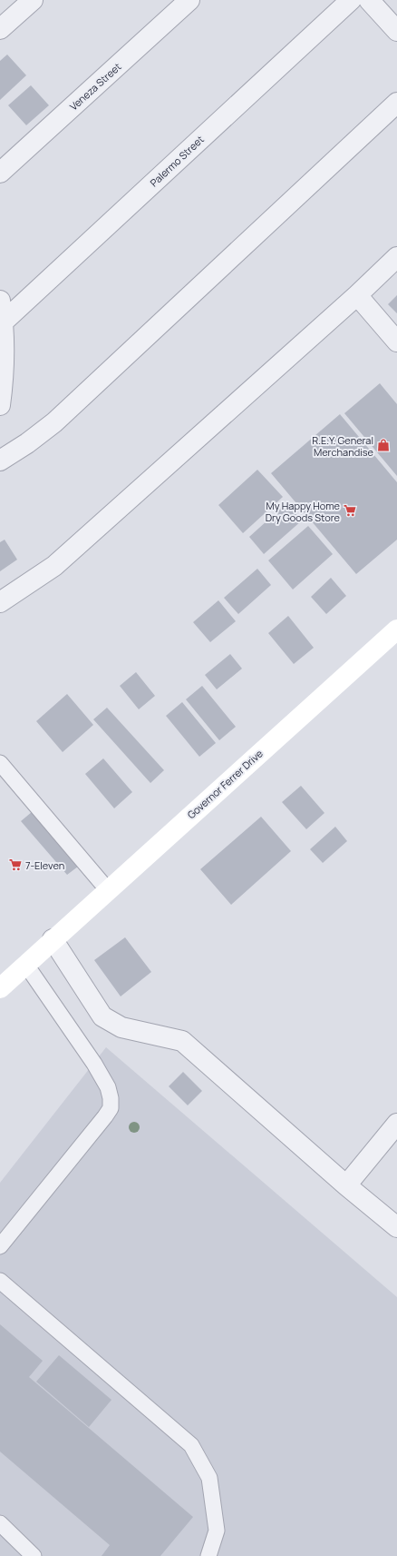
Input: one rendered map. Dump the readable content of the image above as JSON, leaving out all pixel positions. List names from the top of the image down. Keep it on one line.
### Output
{"streets":{"main road":["Governor Ferrer Drive"],"street":["Veneza Street","Palermo Street"]},"places":{"shop":["R.E.Y. General Merchandise"],"supermarket":["My Happy Home Dry Goods Store","7-Eleven"]}}
